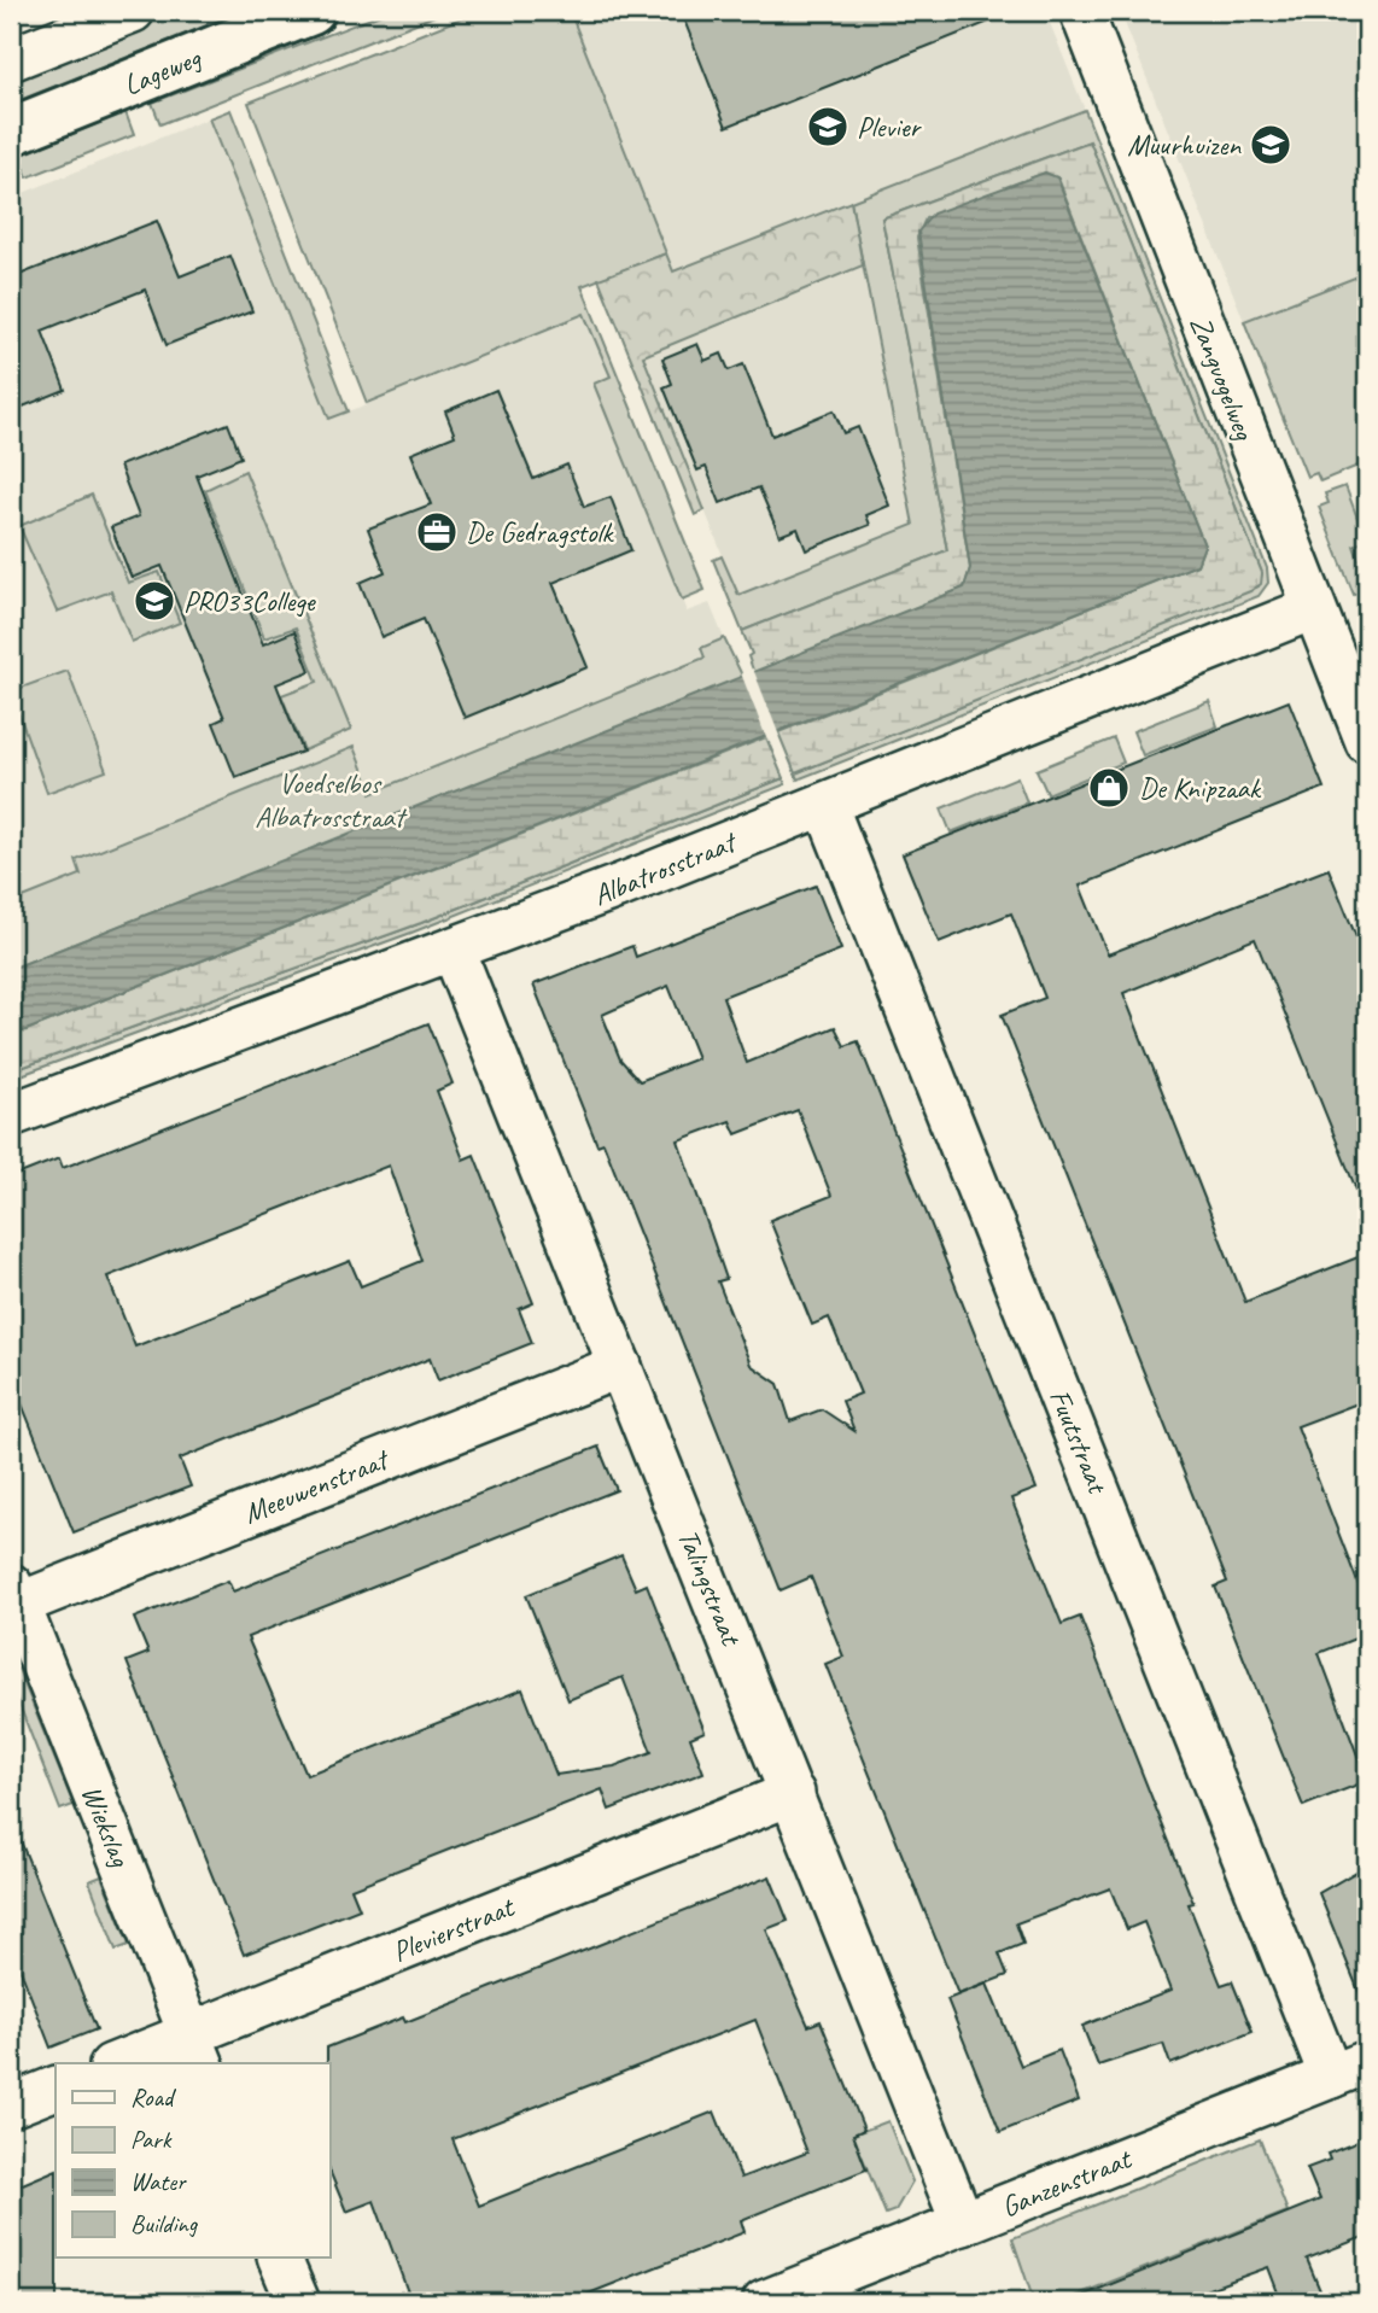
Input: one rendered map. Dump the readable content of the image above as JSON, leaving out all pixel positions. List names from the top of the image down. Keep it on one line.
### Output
{"streets":{"street":["Lageweg","Zangvogelweg","Albatrosstraat","Fuutstraat","Meeuwenstraat","Talingstraat","Wiekslag","Plevierstraat","Ganzenstraat"]},"crossings":[["Zangvogelweg","Albatrosstraat"],["Albatrosstraat","Fuutstraat"],["Albatrosstraat","Talingstraat"],["Fuutstraat","Ganzenstraat"],["Meeuwenstraat","Talingstraat"],["Meeuwenstraat","Wiekslag"],["Talingstraat","Plevierstraat"],["Talingstraat","Ganzenstraat"],["Wiekslag","Plevierstraat"]],"parks":["Voedselbos Albatrosstraat"],"places":{"school or university":["Plevier","Muurhuizen","PRO33College"],"office":["De Gedragstolk"],"shop":["De Knipzaak"]},"legend":["Road","Park","Water","Building"]}
